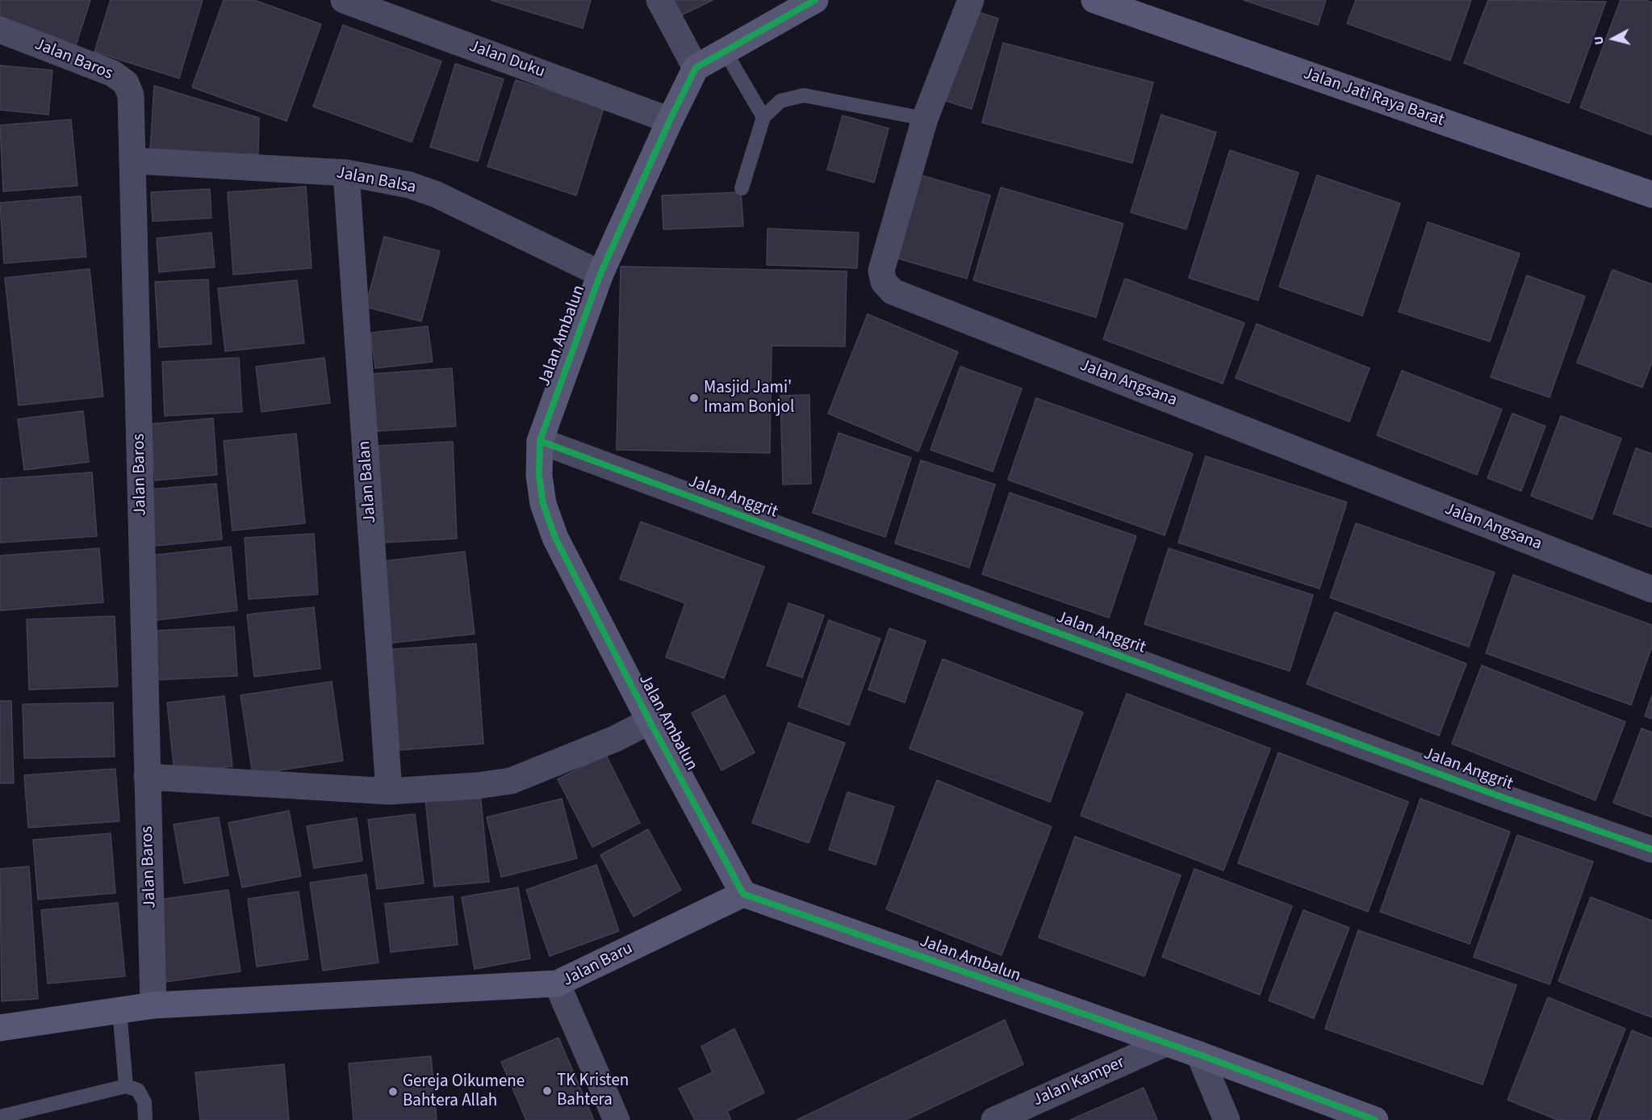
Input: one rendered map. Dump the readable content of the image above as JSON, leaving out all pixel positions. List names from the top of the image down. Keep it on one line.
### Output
{"streets":{"street":["Jalan Baros","Jalan Duku","Jalan Jati Raya Barat","Jalan Balsa","Jalan Ambalun","Jalan Angsana","Jalan Balan","Jalan Anggrit","Jalan Baru","Jalan Kamper"]},"crossings":[["Jalan Baros","Jalan Balsa"],["Jalan Duku","Jalan Ambalun"],["Jalan Balsa","Jalan Ambalun"],["Jalan Balsa","Jalan Balan"],["Jalan Ambalun","Jalan Anggrit"],["Jalan Ambalun","Jalan Baru"],["Jalan Ambalun","Jalan Kamper"]],"places":["Masjid Jami' Imam Bonjol","TK Kristen Bahtera","Gereja Oikumene Bahtera Allah"],"north":"left"}
